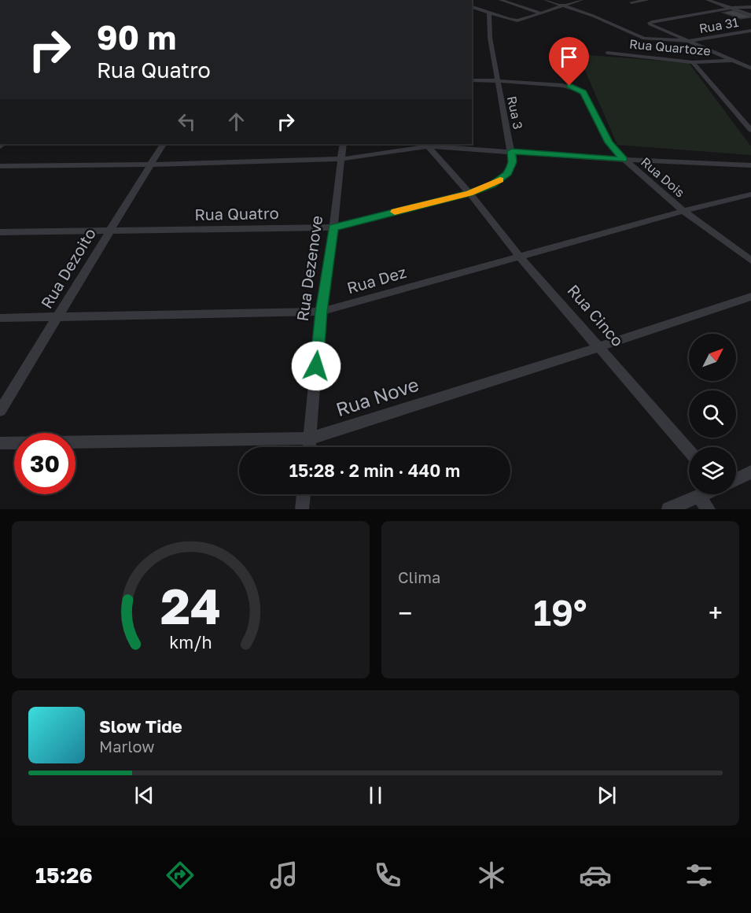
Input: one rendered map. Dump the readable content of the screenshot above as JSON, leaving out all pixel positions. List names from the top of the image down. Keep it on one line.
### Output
{"streets":{"street":["Rua 31","Rua Quartoze","Rua 3","Rua Dois","Rua Quatro","Rua Dezoito","Rua Dezenove","Rua Dez","Rua Cinco","Rua Nove"]},"crossings":[["Rua 3","Rua Dois"],["Rua 3","Rua Quatro"],["Rua 3","Rua Cinco"],["Rua Dois","Rua Dez"],["Rua Quatro","Rua Dezoito"],["Rua Quatro","Rua Dezenove"],["Rua Quatro","Rua Cinco"],["Rua Dezoito","Rua Dez"],["Rua Dezenove","Rua Dez"],["Rua Dezenove","Rua Nove"],["Rua Dez","Rua Cinco"],["Rua Cinco","Rua Nove"]],"north":"top right","page":{"turn":["90 m","Rua Quatro"],"limit":"30","trip":"15:28 · 2 min · 440 m","tile":"Clima","heat":["−","19°","+"],"song":["Slow Tide","Marlow"],"tabs":"15:26","gauge":["24","km/h"]}}
